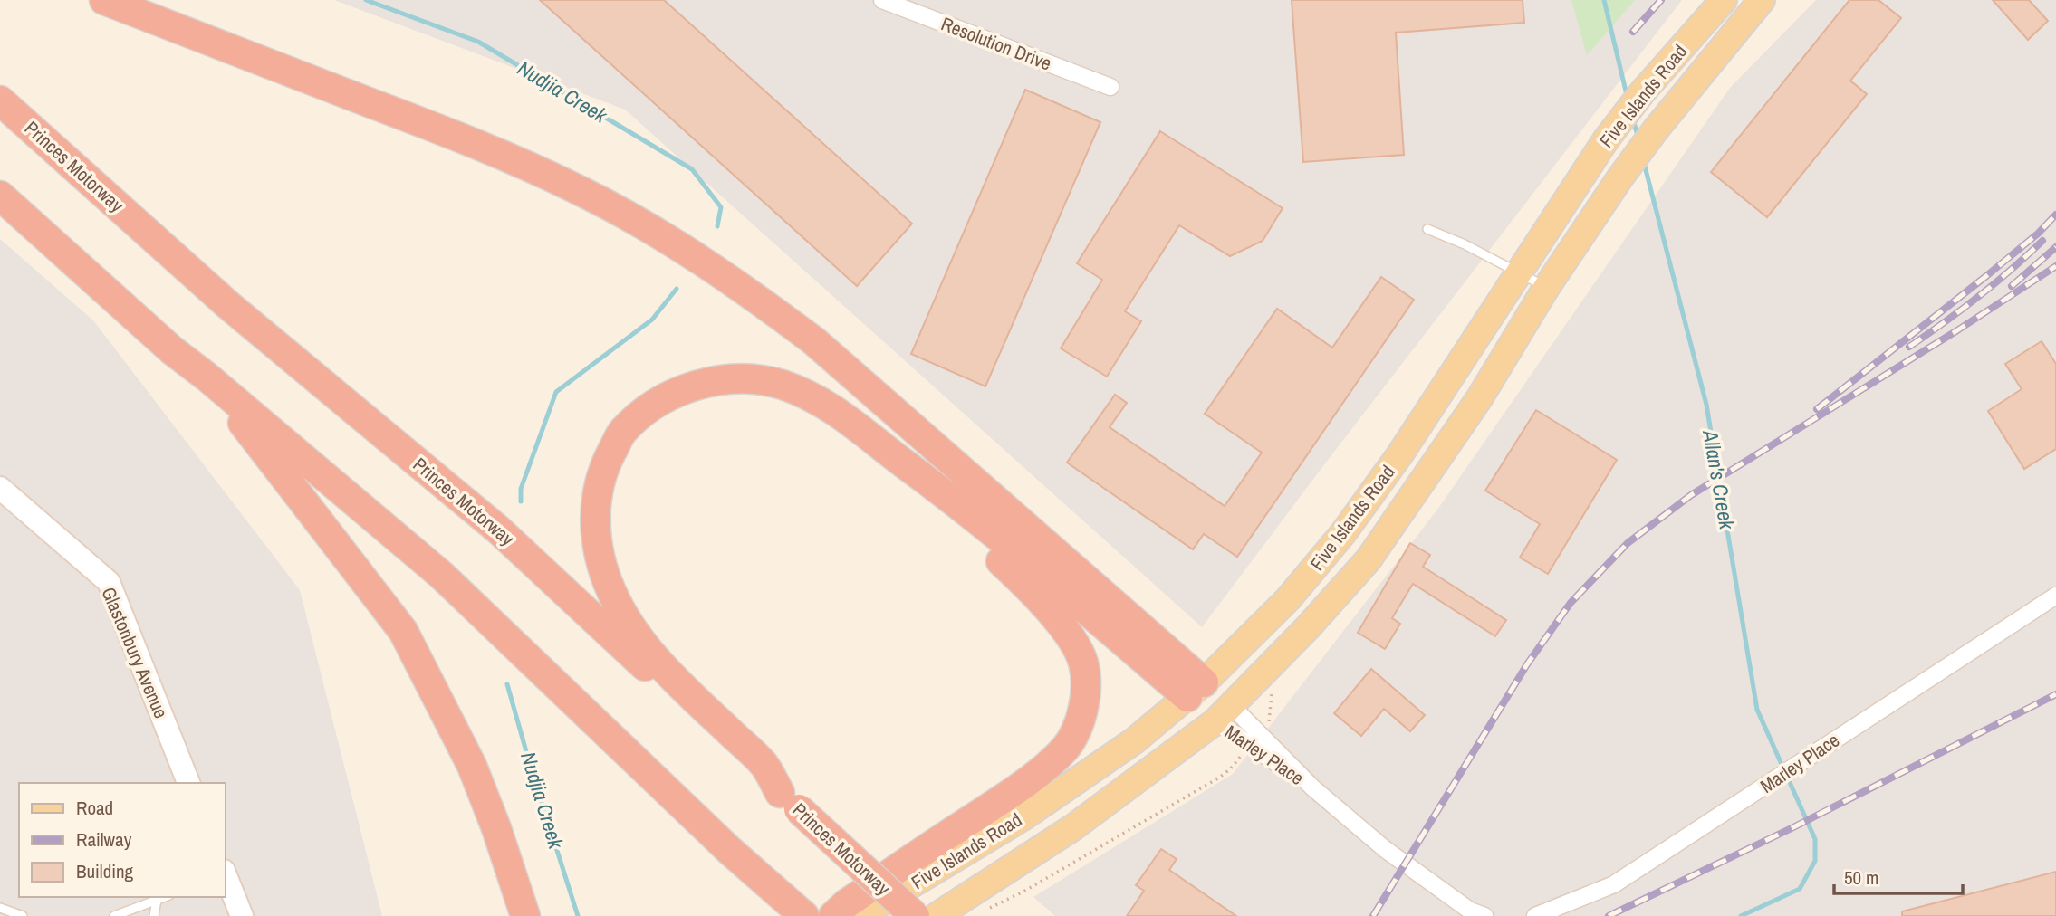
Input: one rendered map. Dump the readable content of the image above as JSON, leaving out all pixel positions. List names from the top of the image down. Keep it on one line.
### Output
{"streets":{"highway":["Princes Motorway"],"main road":["Five Islands Road","Glastonbury Avenue"],"street":["Resolution Drive","Marley Place"]},"crossings":[["Five Islands Road","Marley Place"]],"water":["Nudjia Creek","Allan's Creek"],"legend":["Road","Railway","Building"],"scale_bar":"50 m"}
